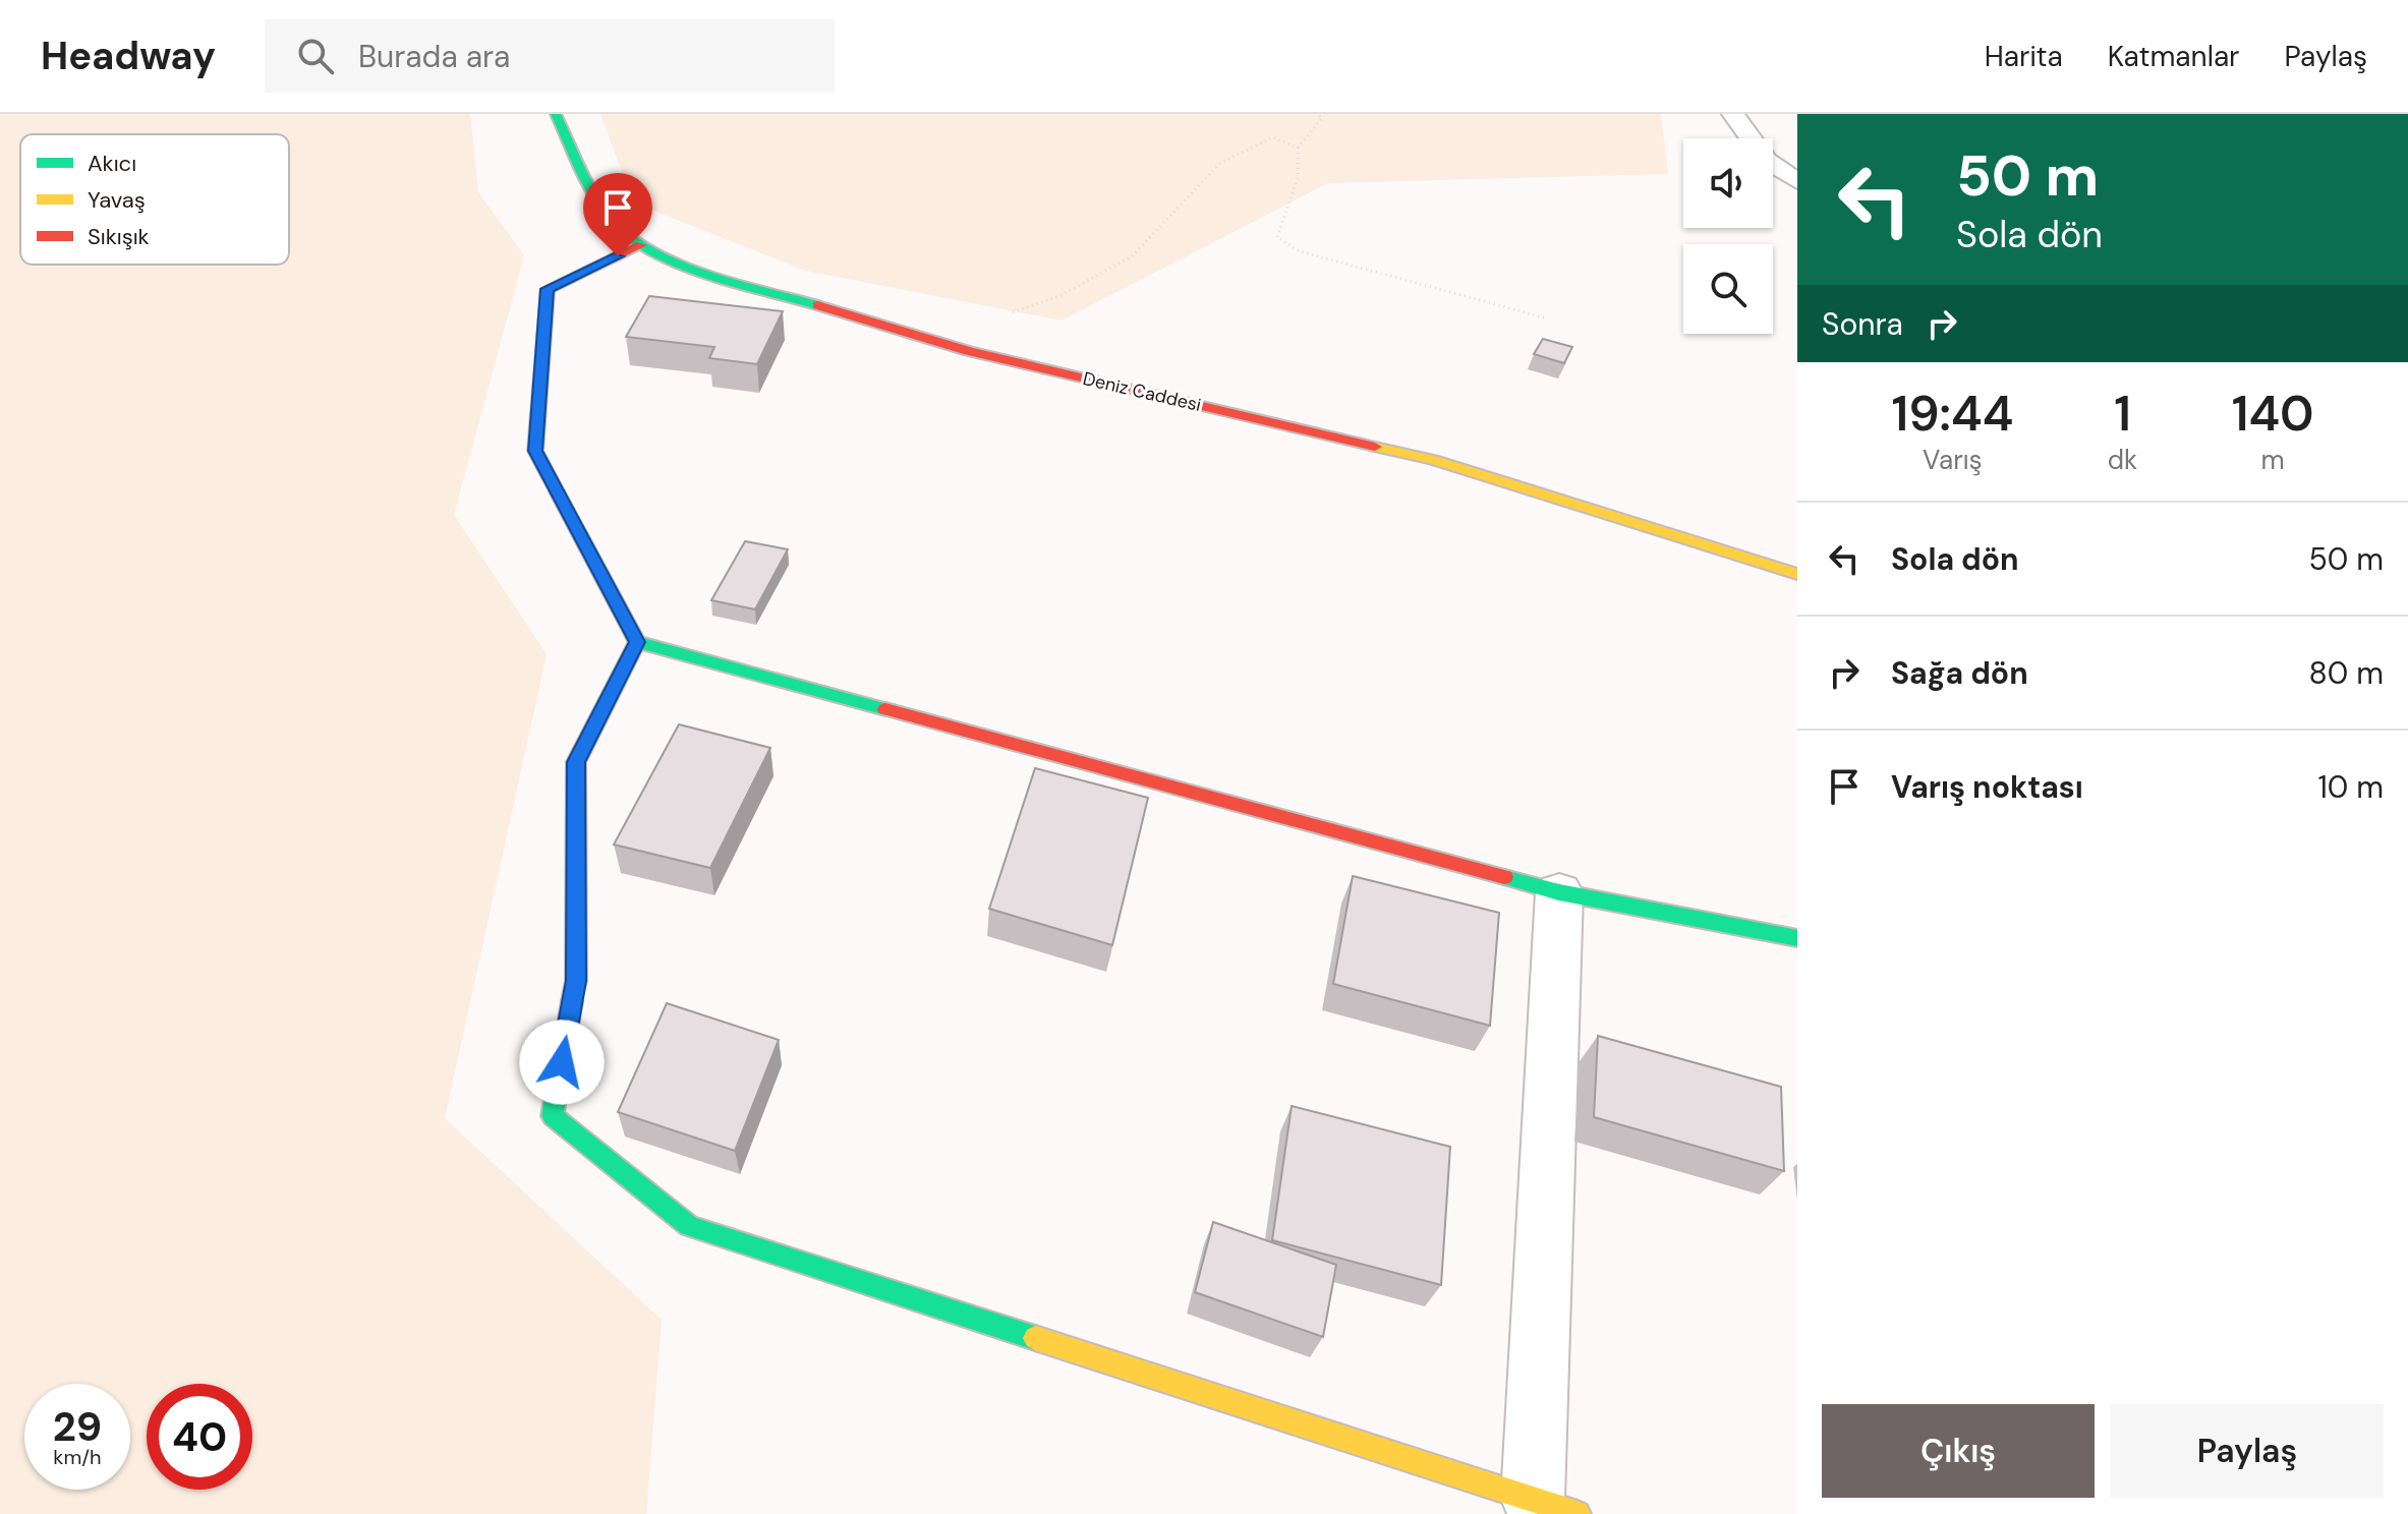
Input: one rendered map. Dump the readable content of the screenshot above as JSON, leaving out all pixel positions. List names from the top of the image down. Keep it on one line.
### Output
{"streets":{"street":["Deniz Caddesi"]},"legend":["Akıcı","Yavaş","Sıkışık"],"page":{"header":"Headway","search":"Burada ara","nav":["Harita","Katmanlar","Paylaş"],"turn":["50 m","Sola dön"],"then":"Sonra","eta":["19:44","Varış","1","dk","140","m"],"list":[{"name":"Sola dön","value":"50 m"},{"name":"Sağa dön","value":"80 m"},{"name":"Varış noktası","value":"10 m"}],"speed":"29 km/h","limit":"40","buttons":["Çıkış","Paylaş"]}}
